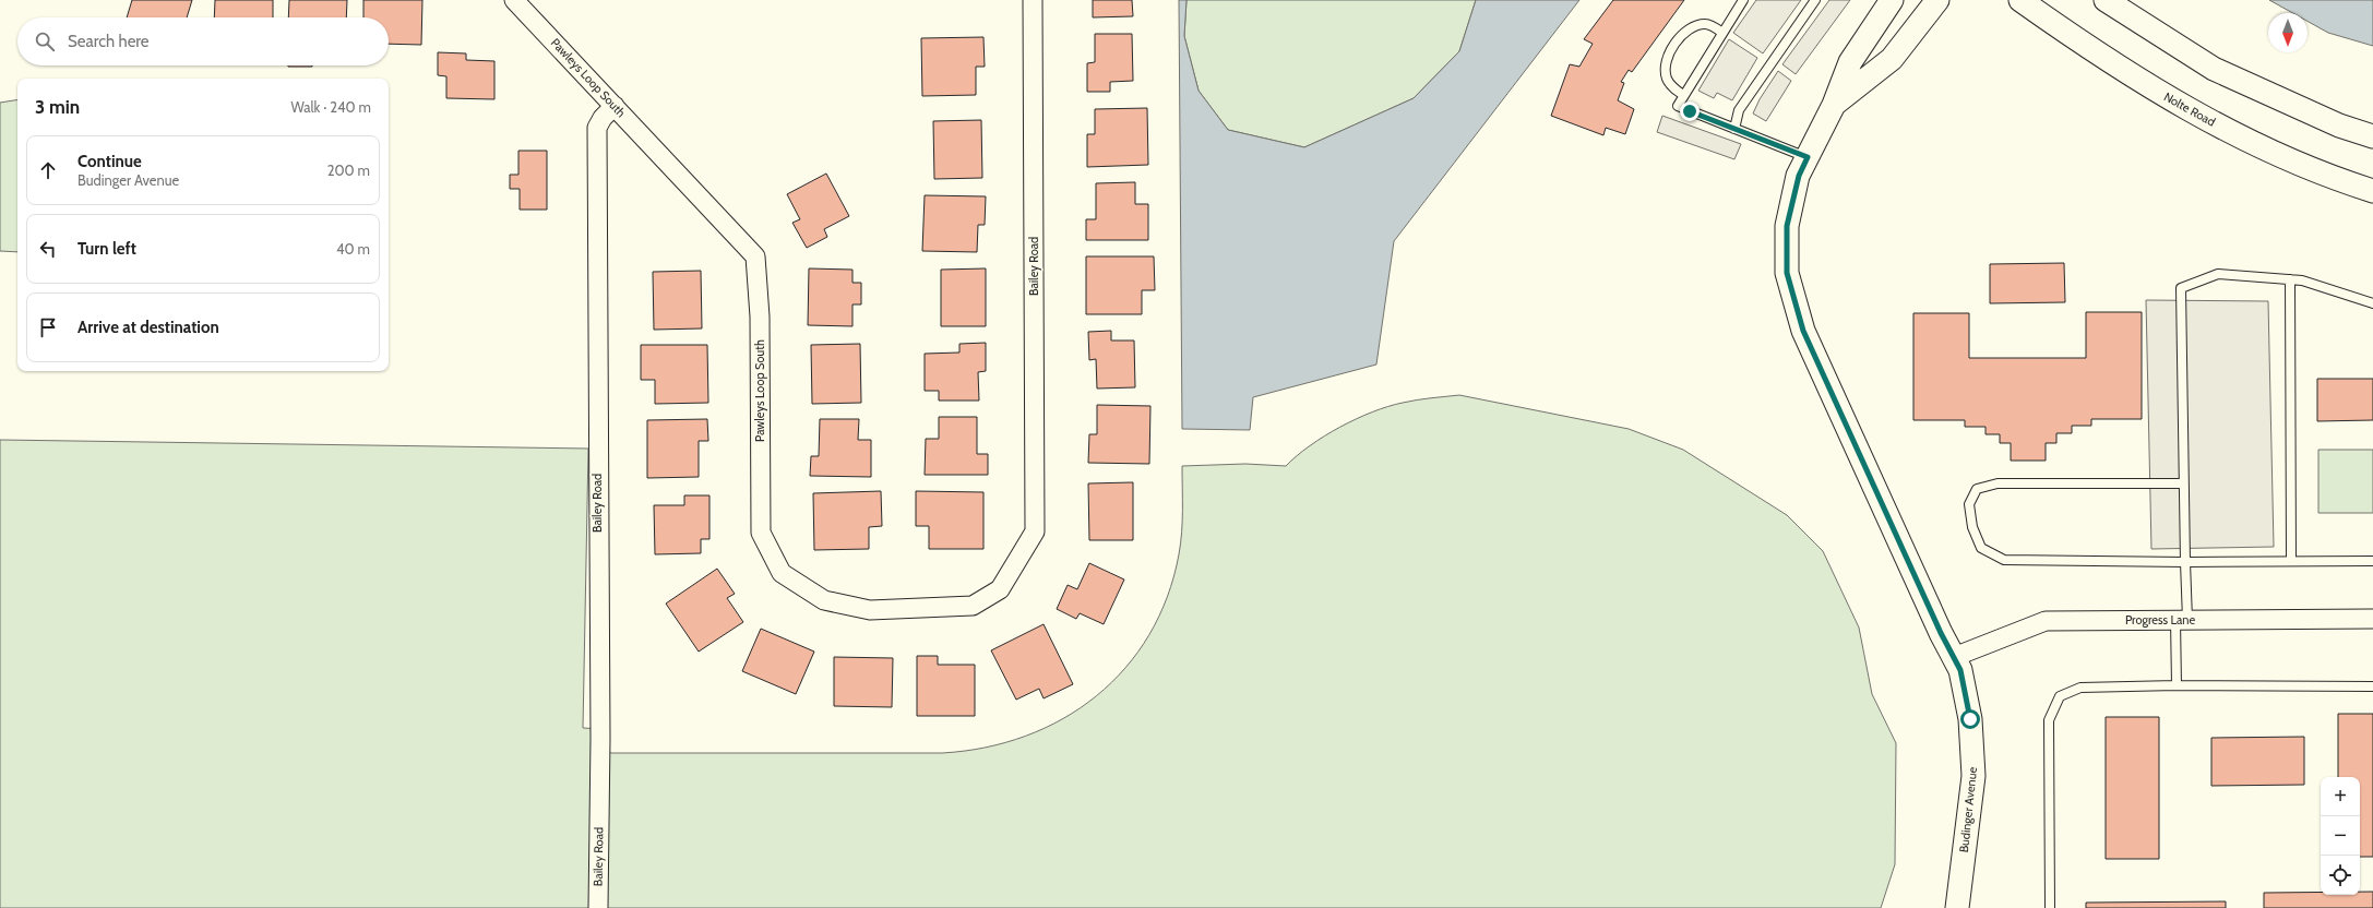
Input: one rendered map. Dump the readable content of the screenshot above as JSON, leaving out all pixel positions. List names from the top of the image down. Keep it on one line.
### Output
{"streets":{"street":["Pawleys Loop South","Nolte Road","Bailey Road","Progress Lane","Budinger Avenue"]},"crossings":[["Pawleys Loop South","Bailey Road"],["Progress Lane","Budinger Avenue"]],"north":"bottom","page":{"search":"Search here","heading":["3 min","Walk · 240 m"],"list":[["Continue","Budinger Avenue","200 m"],["Turn left","40 m"],"Arrive at destination"],"map_buttons":["+","−"]}}
